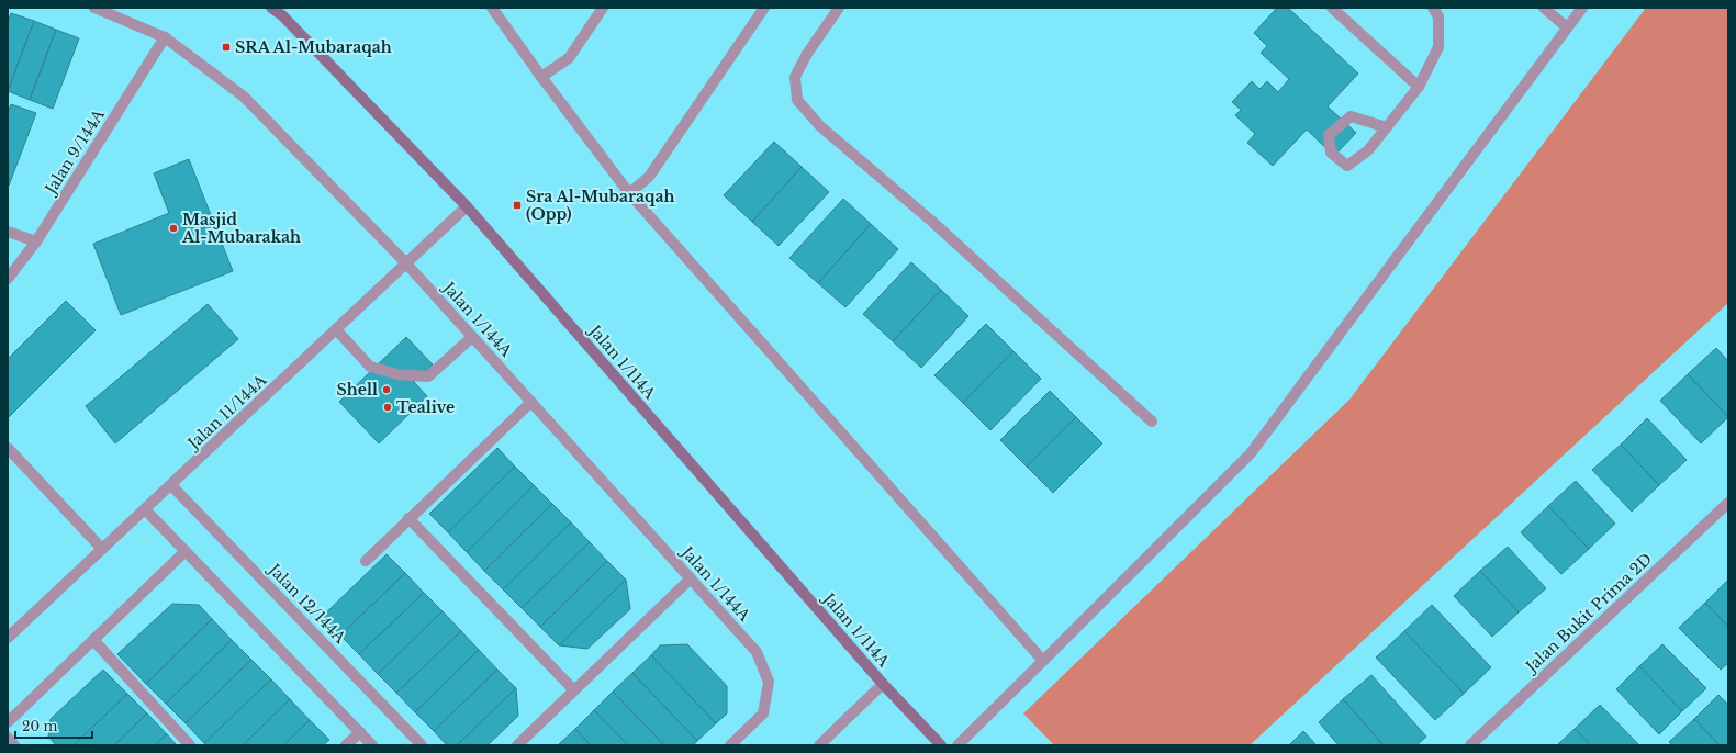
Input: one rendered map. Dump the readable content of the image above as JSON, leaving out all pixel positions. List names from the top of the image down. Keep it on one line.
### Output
{"streets":{"street":["Jalan 9/144A","Jalan 1/144A","Jalan 1/114A","Jalan 11/144A","Jalan 12/144A","Jalan Bukit Prima 2D"]},"crossings":[["Jalan 9/144A","Jalan 1/144A"],["Jalan 1/144A","Jalan 11/144A"],["Jalan 1/114A","Jalan 11/144A"],["Jalan 11/144A","Jalan 12/144A"]],"places":{"transit":["SRA Al-Mubaraqah","Sra Al-Mubaraqah (Opp)"],"other":["Masjid Al-Mubarakah","Shell","Tealive"]},"scale_bar":"20 m"}
